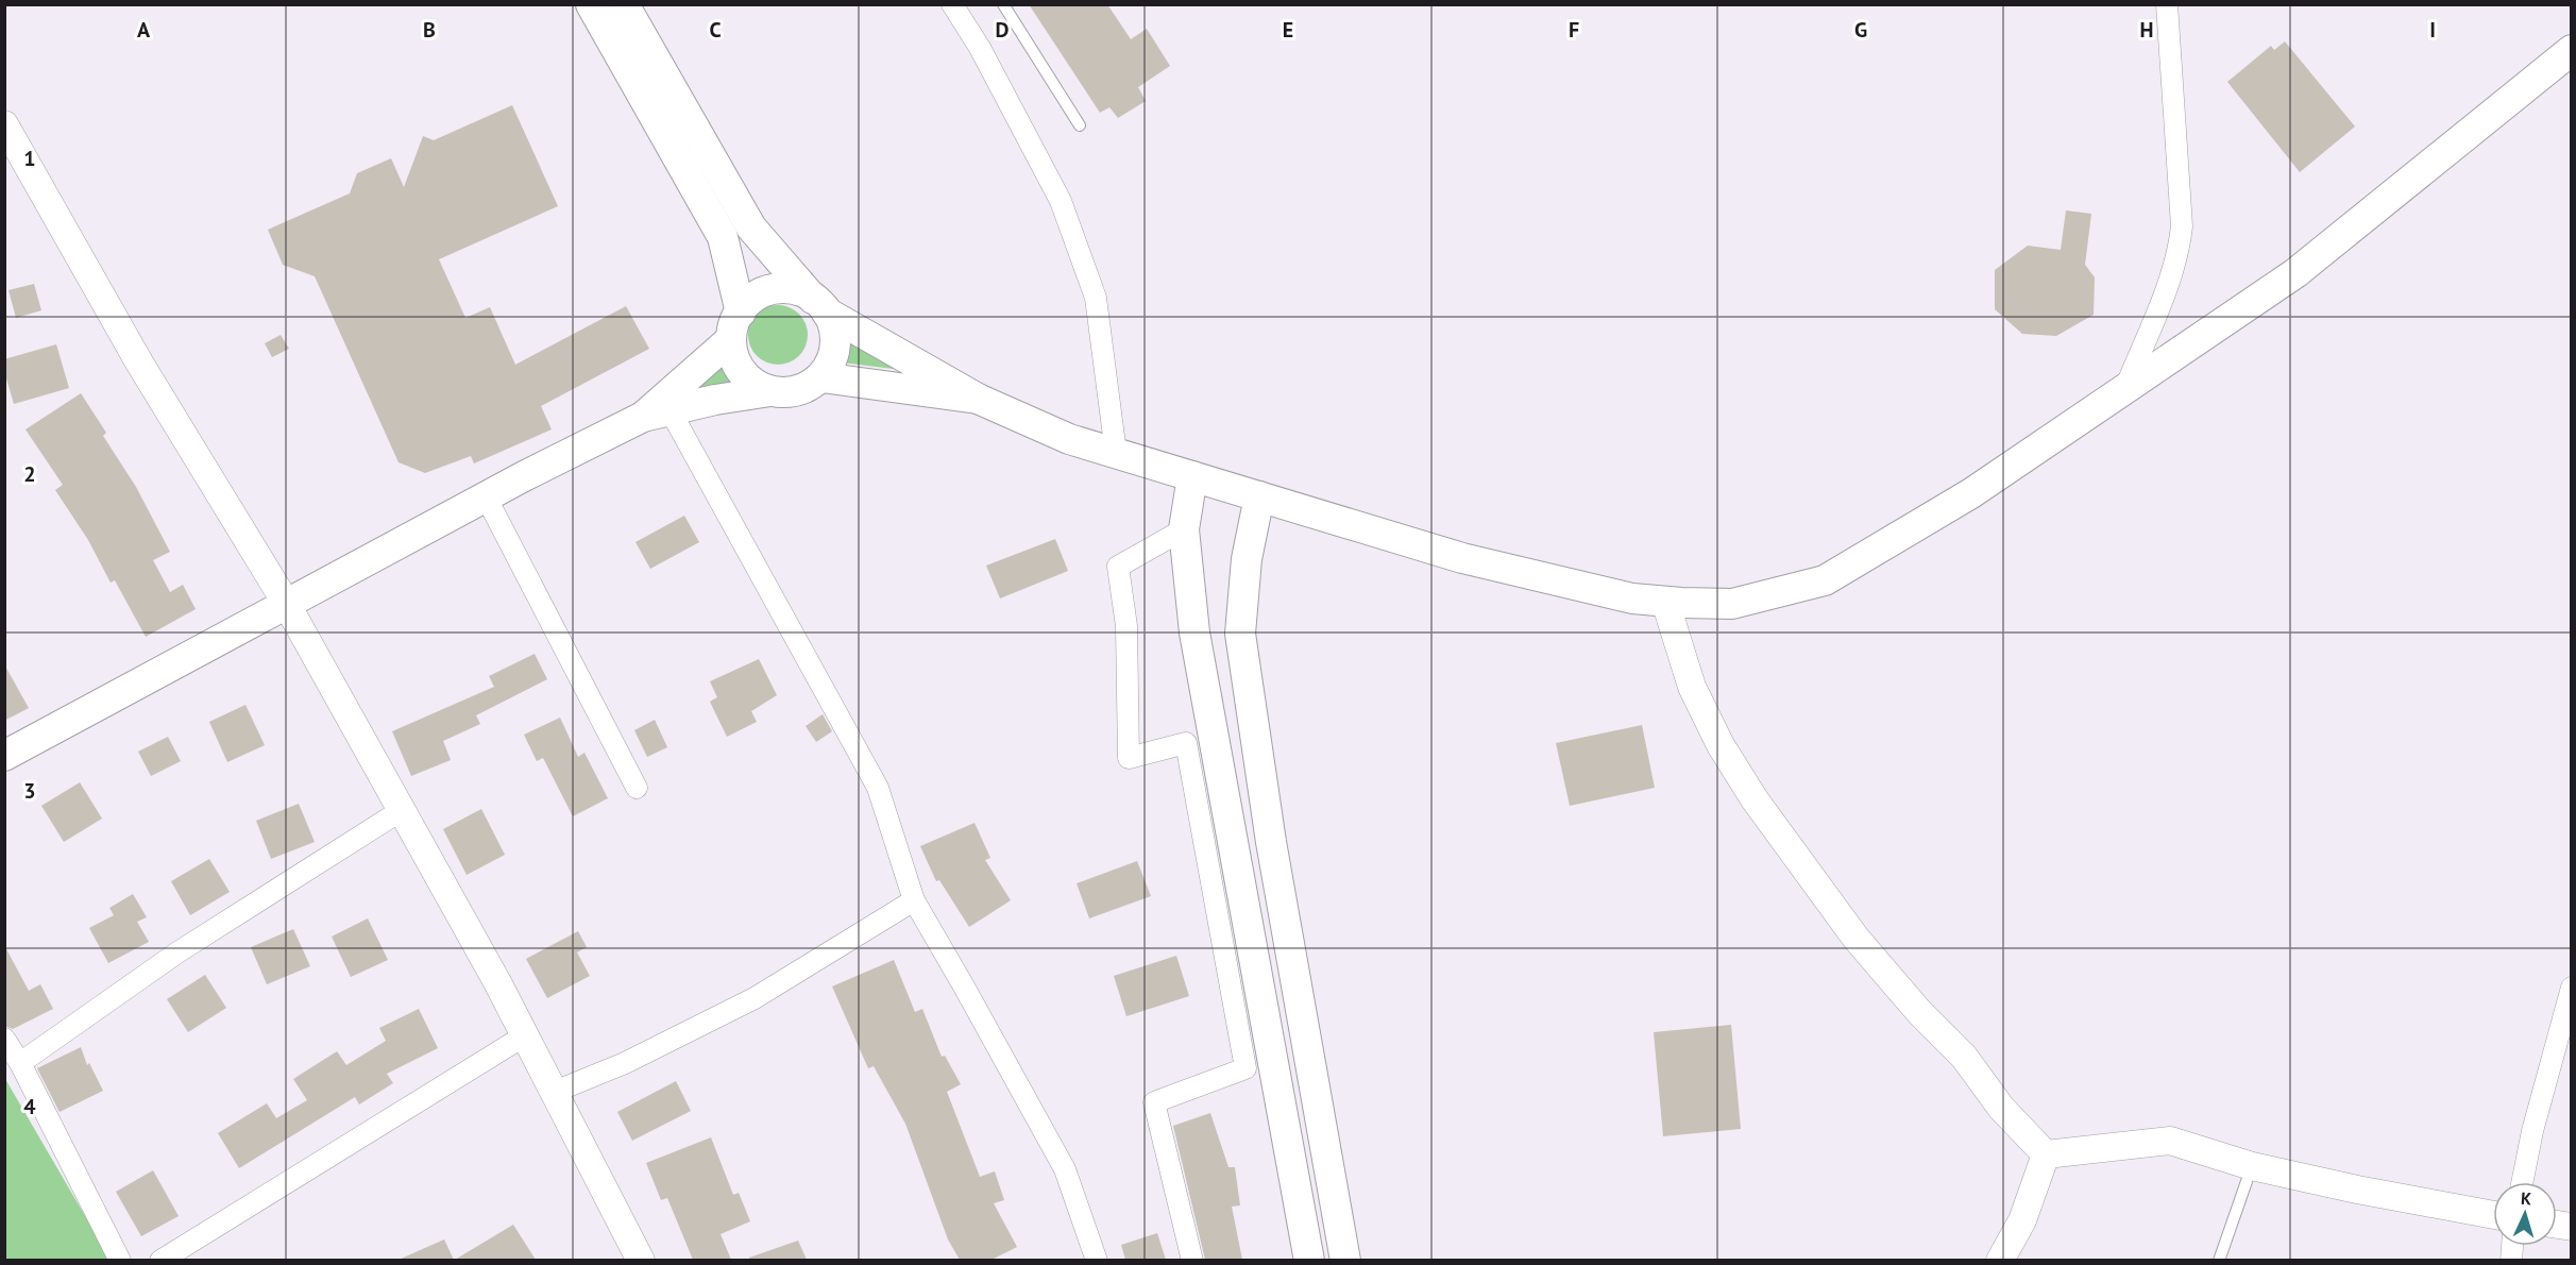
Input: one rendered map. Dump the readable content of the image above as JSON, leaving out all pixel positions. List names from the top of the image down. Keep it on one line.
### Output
{"north":"top","grid":{"columns":["A","B","C","D","E","F","G","H","I"],"rows":["1","2","3","4"]}}
